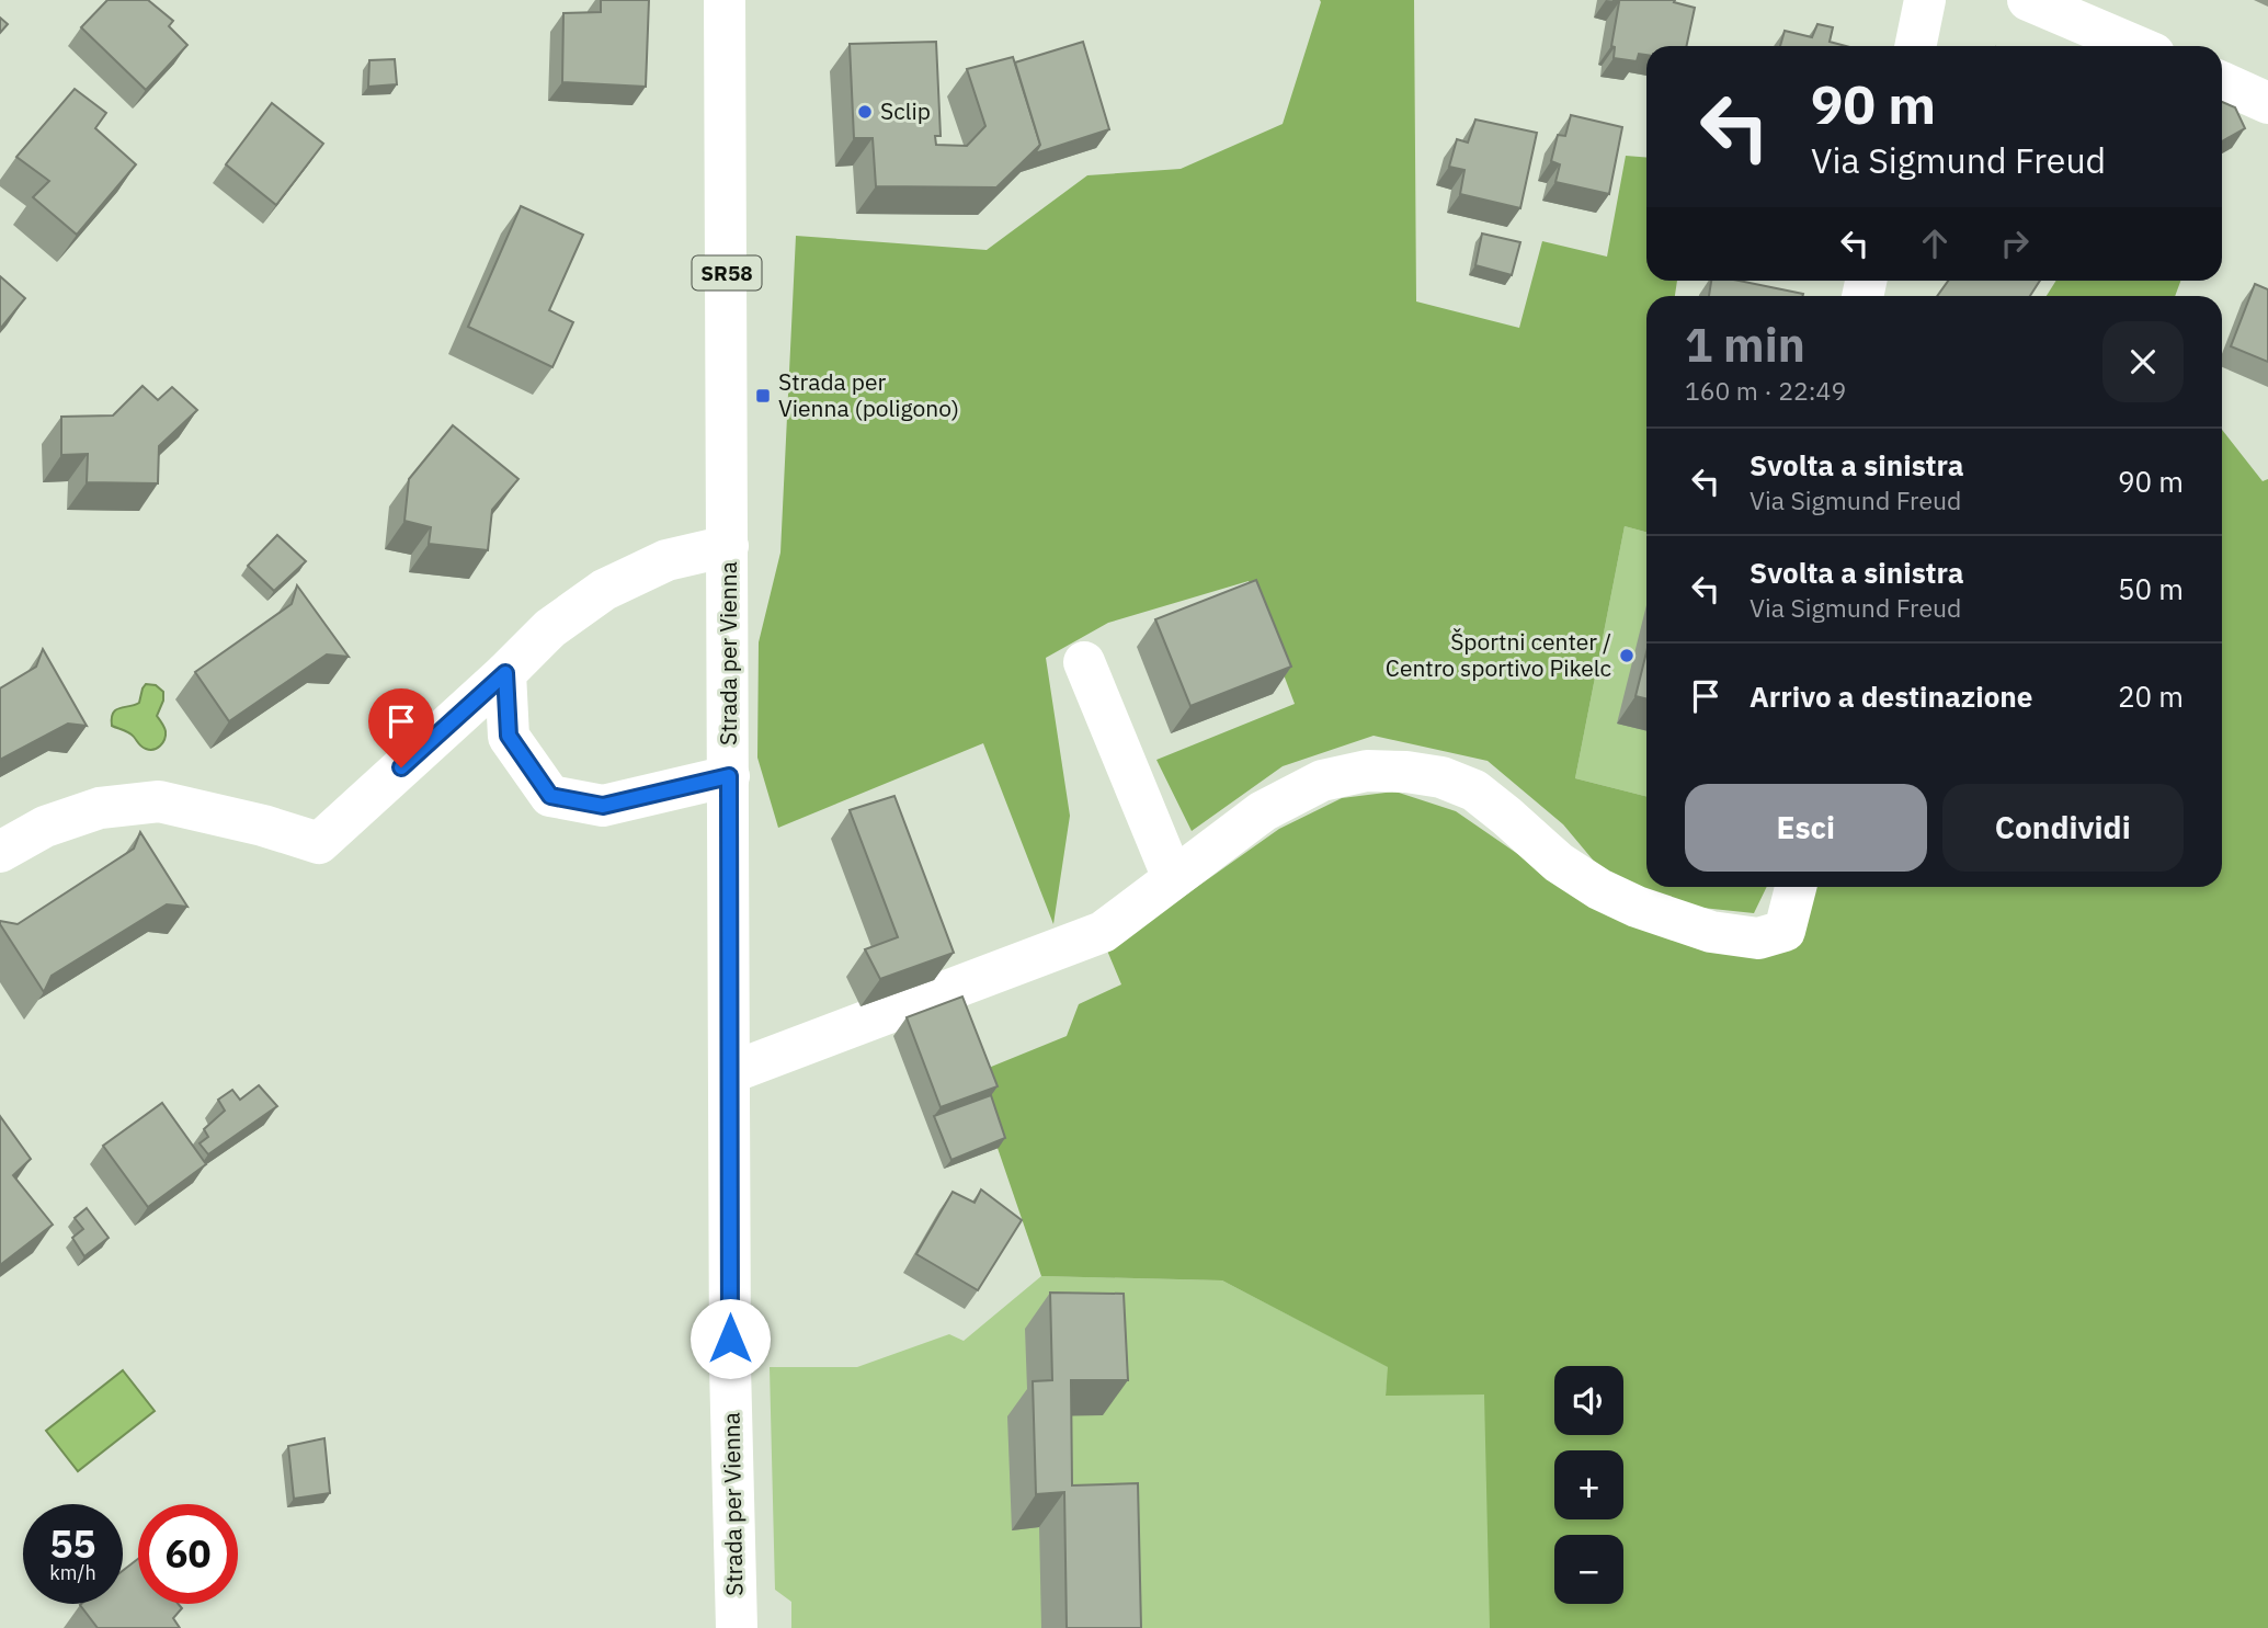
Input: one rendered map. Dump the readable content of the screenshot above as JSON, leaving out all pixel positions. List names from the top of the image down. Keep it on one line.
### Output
{"streets":{"street":["SR58","Strada per Vienna"]},"places":{"other":["Sclip","Športni center / Centro sportivo Pikelc"],"transit":["Strada per Vienna (poligono)"]},"page":{"turn":["90 m","Via Sigmund Freud"],"heading":["1 min","160 m · 22:49"],"list":[{"name":"Svolta a sinistra","note":"Via Sigmund Freud","value":"90 m"},{"name":"Svolta a sinistra","note":"Via Sigmund Freud","value":"50 m"},{"name":"Arrivo a destinazione","value":"20 m"}],"buttons":["Esci","Condividi"],"map_buttons":["+","−"],"speed":"55 km/h","limit":"60"}}
